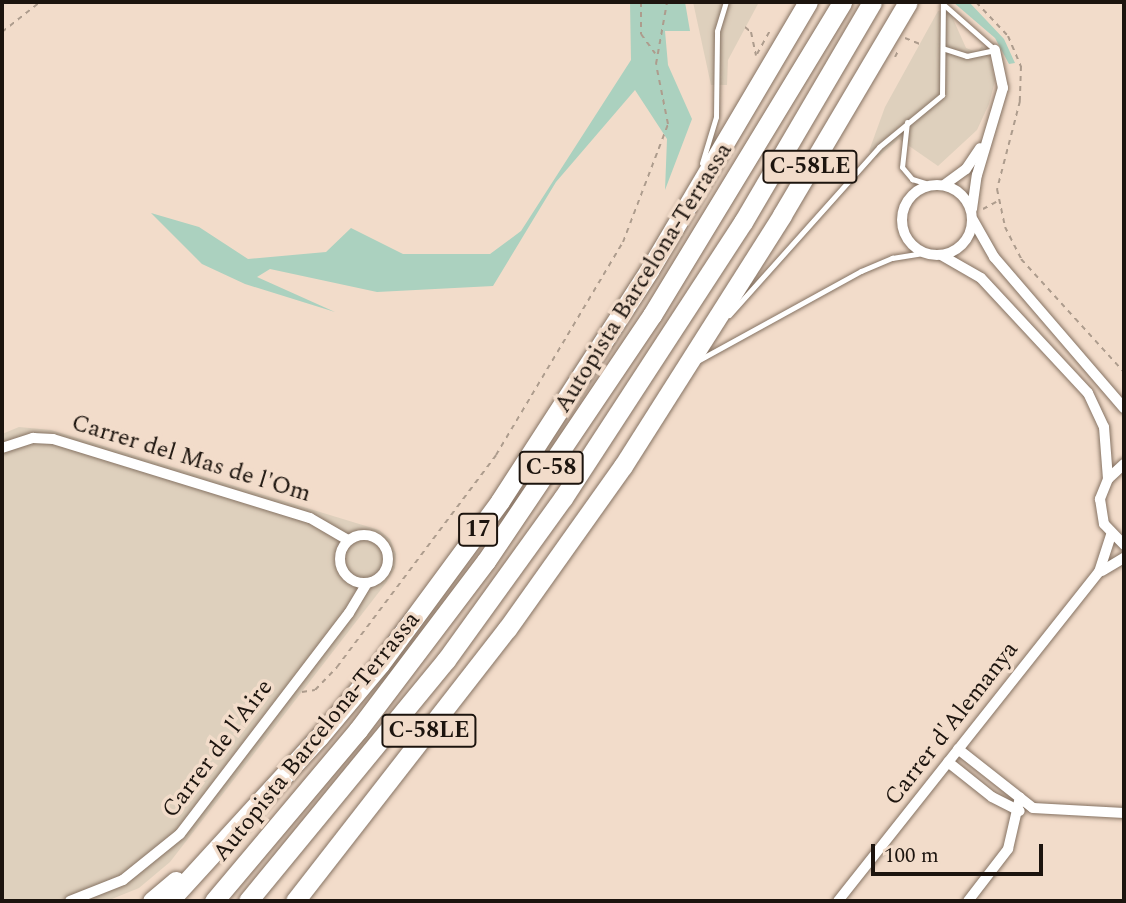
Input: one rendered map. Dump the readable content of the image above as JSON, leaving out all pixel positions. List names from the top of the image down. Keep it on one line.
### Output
{"streets":{"highway":["C-58LE","Autopista Barcelona-Terrassa","C-58","17"],"street":["Carrer del Mas de l'Om","Carrer d'Alemanya","Carrer de l'Aire"]},"crossings":[["Carrer del Mas de l'Om","Carrer de l'Aire"]],"scale_bar":"100 m"}
